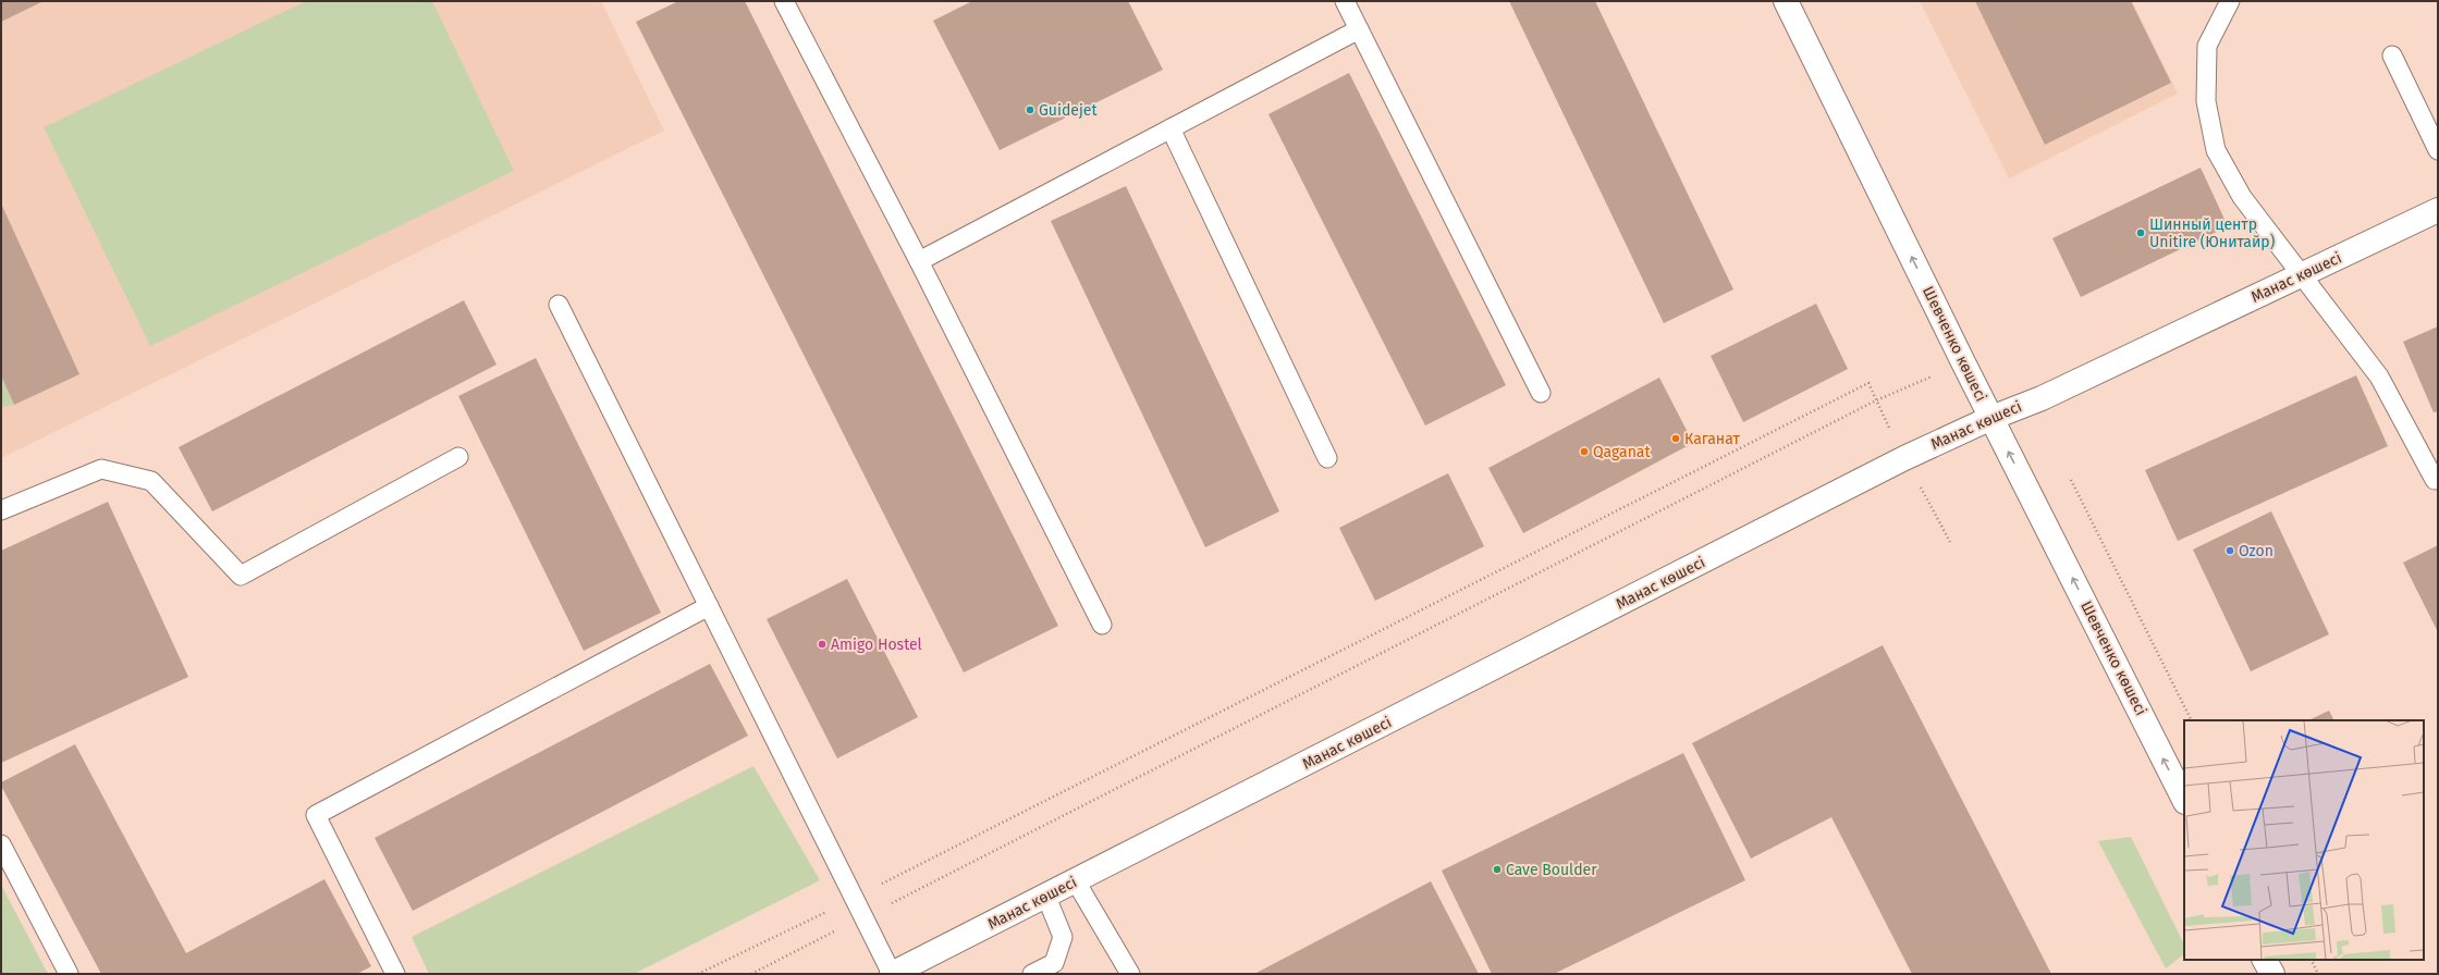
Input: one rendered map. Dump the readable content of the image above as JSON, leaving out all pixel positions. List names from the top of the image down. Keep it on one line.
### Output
{"streets":{"street":["Манас көшесі","Шевченко көшесі"]},"crossings":[["Манас көшесі","Шевченко көшесі"]],"one_way":["Шевченко көшесі"],"places":["Guidejet","Шинный центр Unitire (Юнитайр)","Каганат","Qaganat","Ozon","Amigo Hostel","Cave Boulder"]}
